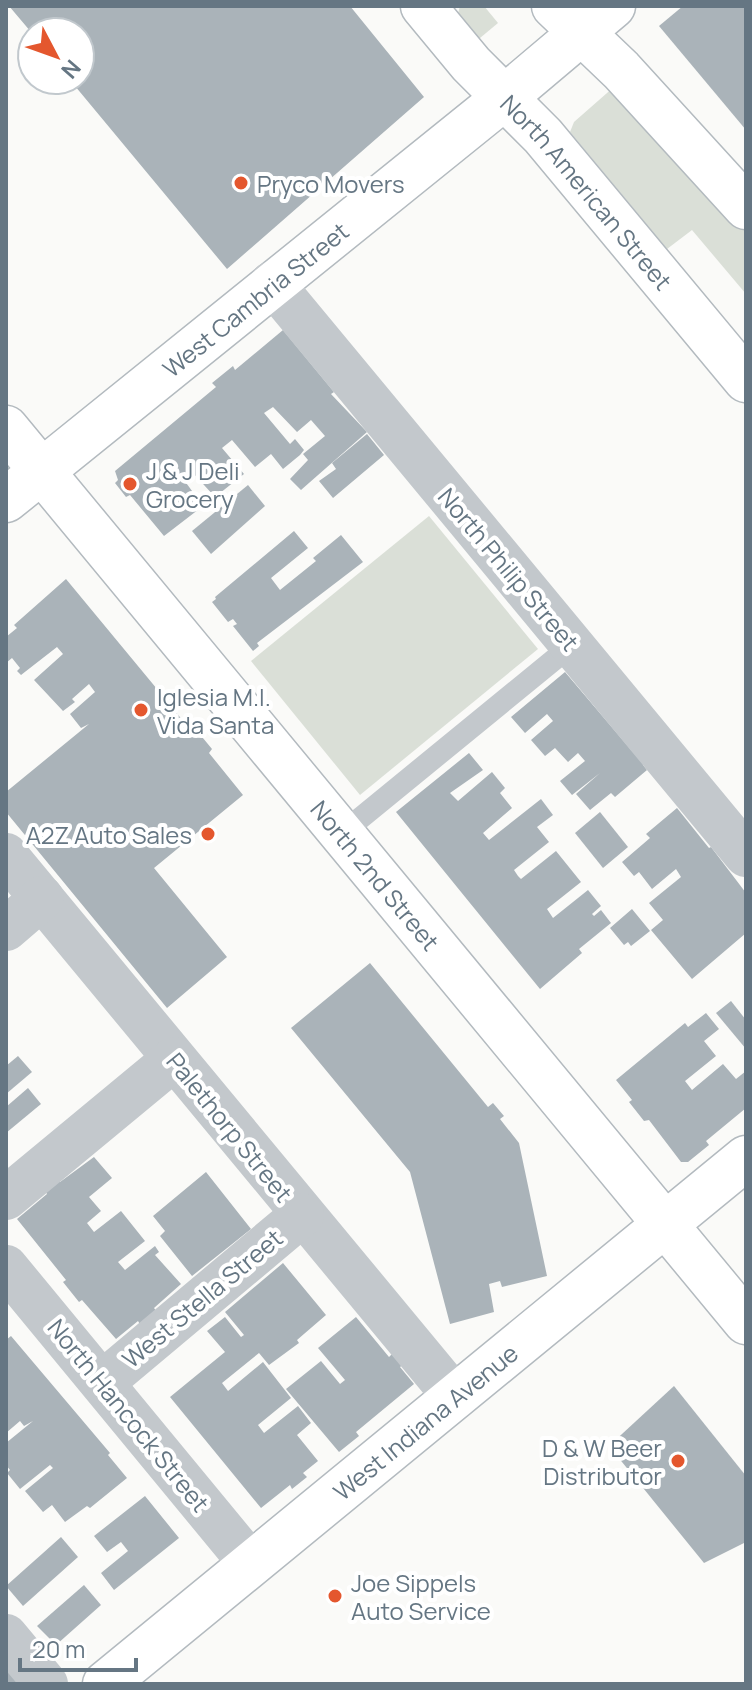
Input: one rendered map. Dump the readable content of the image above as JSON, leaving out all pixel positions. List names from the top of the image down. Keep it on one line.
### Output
{"streets":{"street":["North American Street","West Cambria Street","North Philip Street","North 2nd Street","Palethorp Street","West Stella Street","North Hancock Street","West Indiana Avenue"]},"crossings":[["North American Street","West Cambria Street"],["West Cambria Street","North Philip Street"],["West Cambria Street","North 2nd Street"],["North 2nd Street","West Indiana Avenue"],["Palethorp Street","West Stella Street"],["Palethorp Street","West Indiana Avenue"],["West Stella Street","North Hancock Street"],["North Hancock Street","West Indiana Avenue"]],"places":["Pryco Movers","J & J Deli Grocery","Iglesia M.I. Vida Santa","A2Z Auto Sales","D & W Beer Distributor","Joe Sippels Auto Service"],"scale_bar":"20 m","north":"bottom right"}
